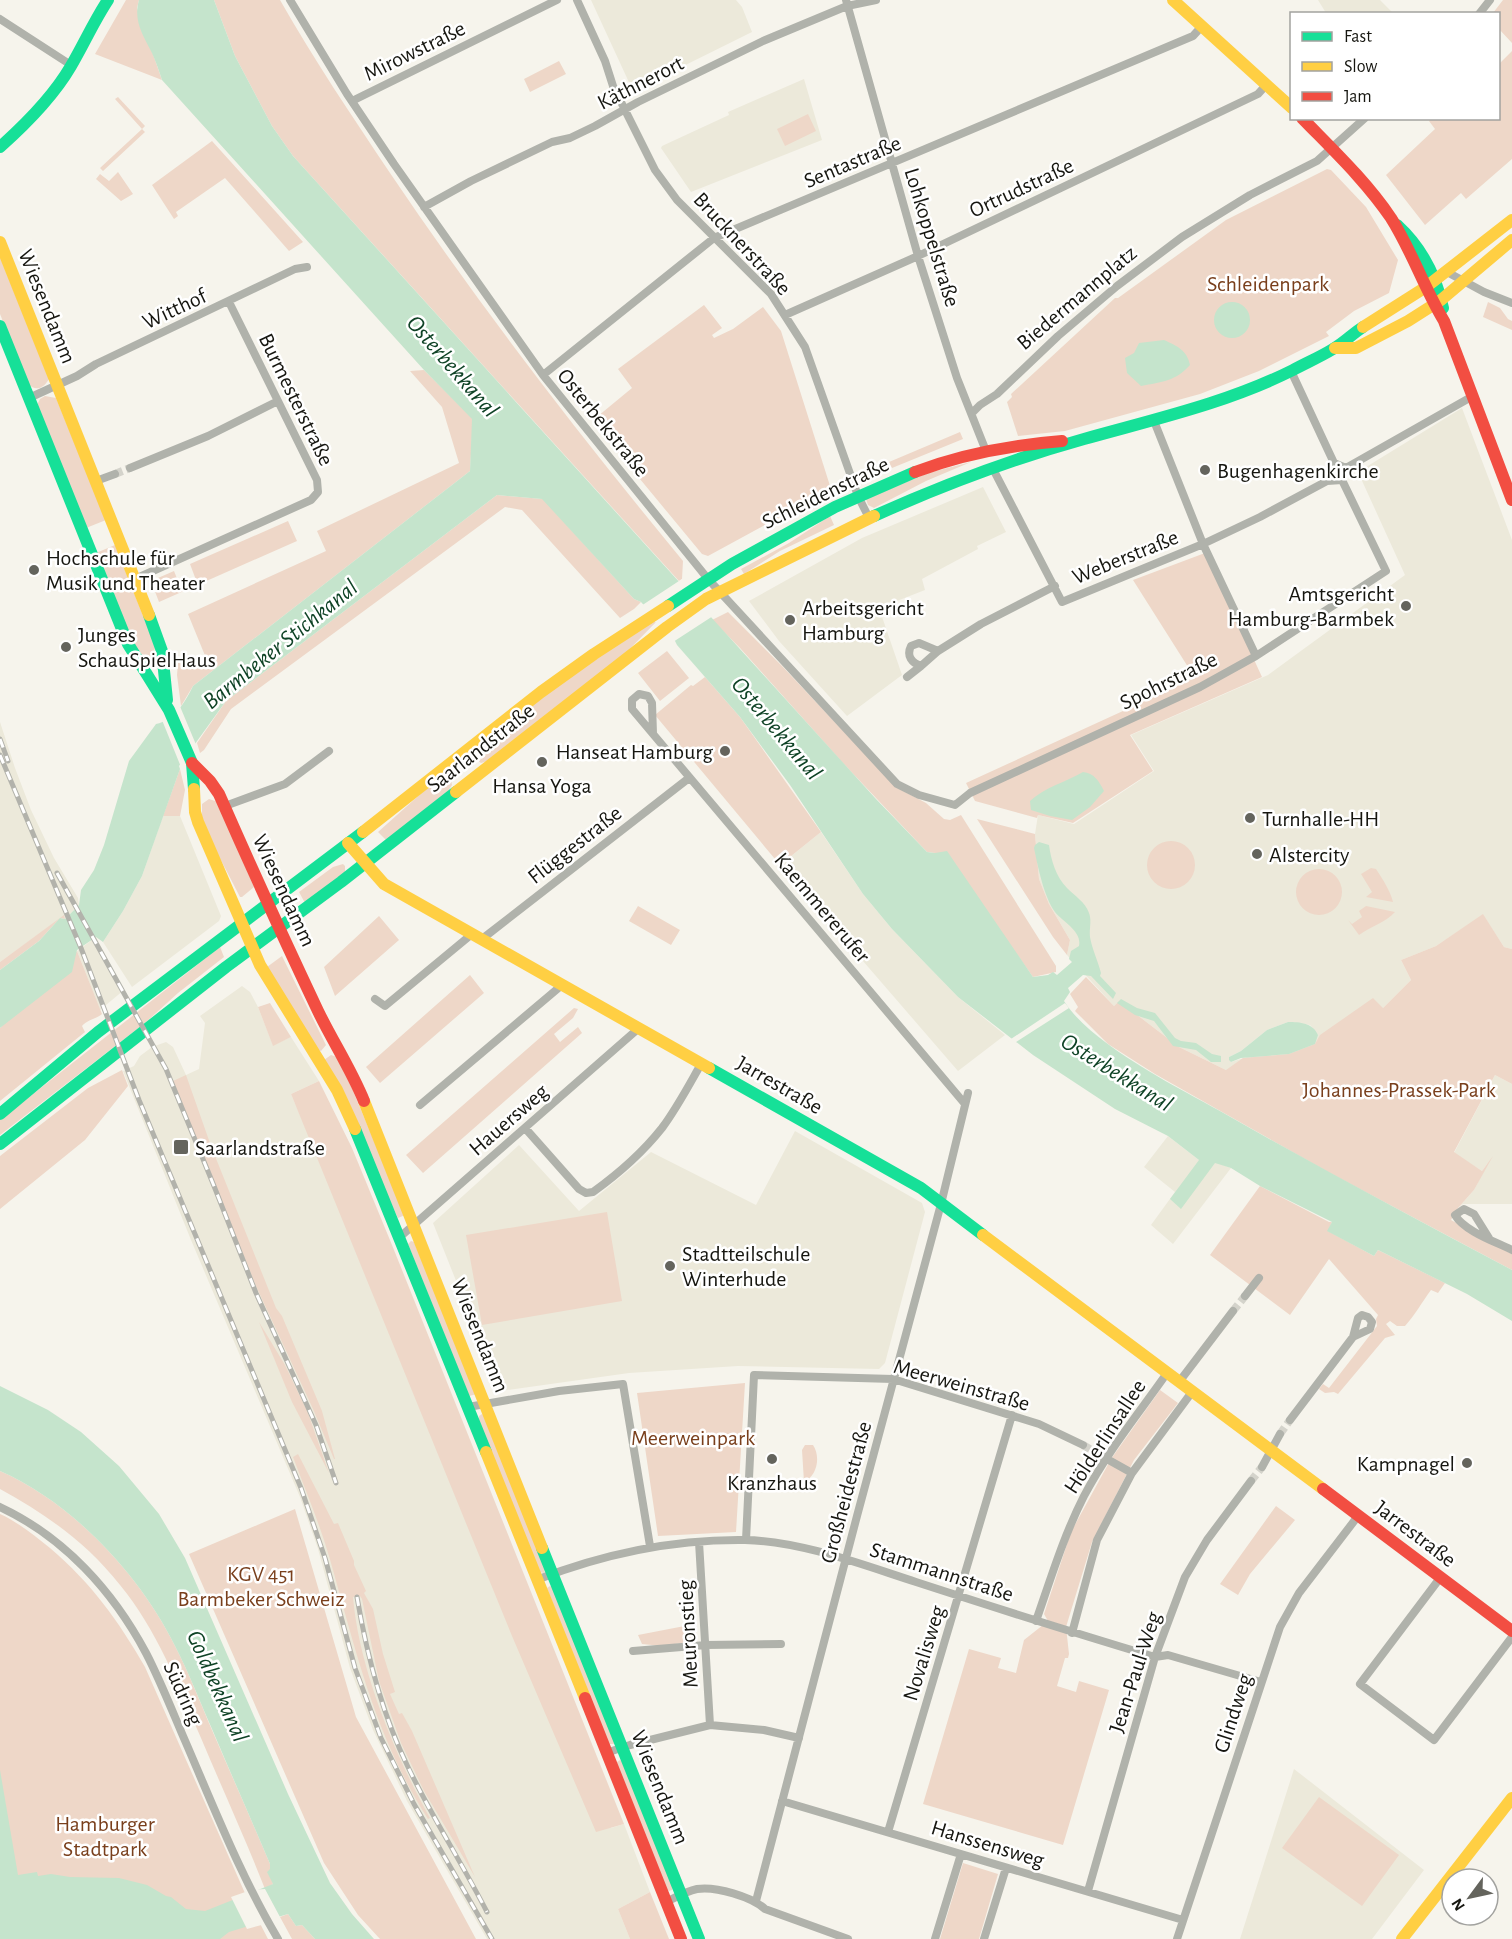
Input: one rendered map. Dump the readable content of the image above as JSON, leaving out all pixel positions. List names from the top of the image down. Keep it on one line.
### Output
{"streets":{"street":["Mirowstraße","Käthnerort","Sentastraße","Ortrudstraße","Lohkoppelstraße","Brucknerstraße","Biedermannplatz","Wiesendamm","Witthof","Burmesterstraße","Osterbekstraße","Schleidenstraße","Weberstraße","Spohrstraße","Saarlandstraße","Flüggestraße","Kaemmererufer","Jarrestraße","Hauersweg","Meerweinstraße","Hölderlinsallee","Großheidestraße","Stammannstraße","Meuronstieg","Novalisweg","Jean-Paul-Weg","Südring","Glindweg","Hanssensweg"]},"crossings":[["Mirowstraße","Osterbekstraße"],["Käthnerort","Lohkoppelstraße"],["Käthnerort","Brucknerstraße"],["Käthnerort","Osterbekstraße"],["Sentastraße","Lohkoppelstraße"],["Sentastraße","Brucknerstraße"],["Sentastraße","Osterbekstraße"],["Ortrudstraße","Lohkoppelstraße"],["Ortrudstraße","Brucknerstraße"],["Lohkoppelstraße","Biedermannplatz"],["Brucknerstraße","Schleidenstraße"],["Wiesendamm","Witthof"],["Wiesendamm","Burmesterstraße"],["Wiesendamm","Saarlandstraße"],["Wiesendamm","Hauersweg"],["Wiesendamm","Stammannstraße"],["Witthof","Burmesterstraße"],["Osterbekstraße","Schleidenstraße"],["Osterbekstraße","Spohrstraße"],["Schleidenstraße","Saarlandstraße"],["Weberstraße","Spohrstraße"],["Saarlandstraße","Jarrestraße"],["Flüggestraße","Kaemmererufer"],["Flüggestraße","Jarrestraße"],["Kaemmererufer","Großheidestraße"],["Jarrestraße","Hauersweg"],["Jarrestraße","Hölderlinsallee"],["Jarrestraße","Großheidestraße"],["Jarrestraße","Glindweg"],["Meerweinstraße","Großheidestraße"],["Meerweinstraße","Stammannstraße"],["Meerweinstraße","Novalisweg"],["Hölderlinsallee","Stammannstraße"],["Großheidestraße","Stammannstraße"],["Großheidestraße","Hanssensweg"],["Stammannstraße","Meuronstieg"],["Stammannstraße","Novalisweg"],["Stammannstraße","Jean-Paul-Weg"],["Stammannstraße","Glindweg"],["Novalisweg","Hanssensweg"],["Jean-Paul-Weg","Hanssensweg"],["Glindweg","Hanssensweg"]],"water":["Osterbekkanal","Barmbeker Stichkanal","Goldbekkanal"],"parks":["Schleidenpark","Johannes-Prassek-Park","Meerweinpark","KGV 451 Barmbeker Schweiz","Hamburger Stadtpark"],"places":{"other":["Bugenhagenkirche","Hochschule für Musik und Theater","Amtsgericht Hamburg-Barmbek","Arbeitsgericht Hamburg","Junges SchauSpielHaus","Hanseat Hamburg","Hansa Yoga","Turnhalle-HH","Alstercity","Stadtteilschule Winterhude","Kranzhaus","Kampnagel"],"transit":["Saarlandstraße"]},"legend":["Fast","Slow","Jam"],"north":"bottom left"}
